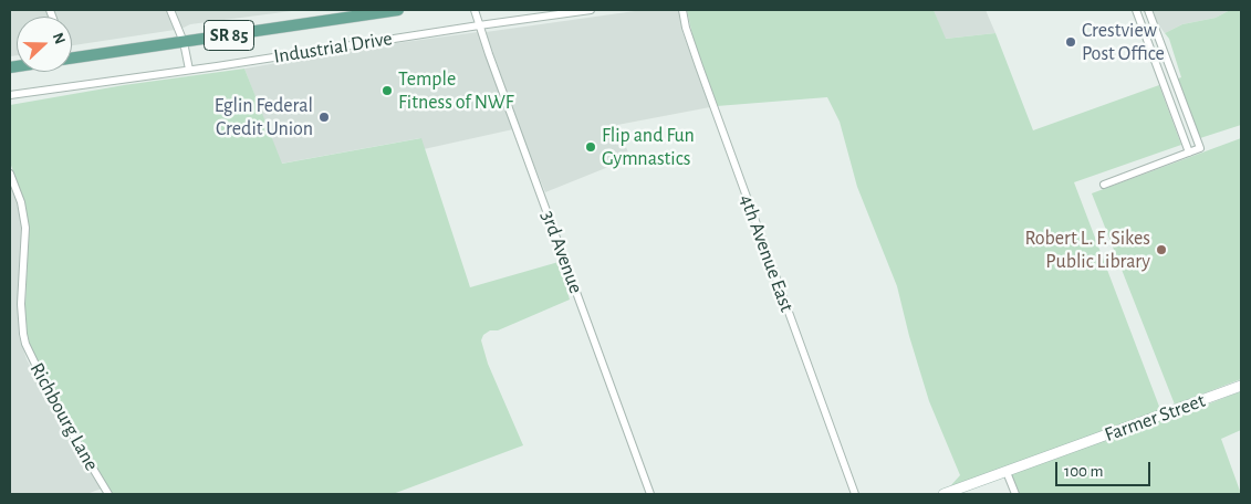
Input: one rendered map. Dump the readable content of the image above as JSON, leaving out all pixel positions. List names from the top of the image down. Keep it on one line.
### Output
{"streets":{"main road":["SR 85"],"street":["Industrial Drive","3rd Avenue","4th Avenue East","Richbourg Lane","Farmer Street"]},"crossings":[["Industrial Drive","3rd Avenue"]],"places":["Crestview Post Office","Temple Fitness of NWF","Eglin Federal Credit Union","Flip and Fun Gymnastics","Robert L. F. Sikes Public Library"],"scale_bar":"100 m","north":"right"}
